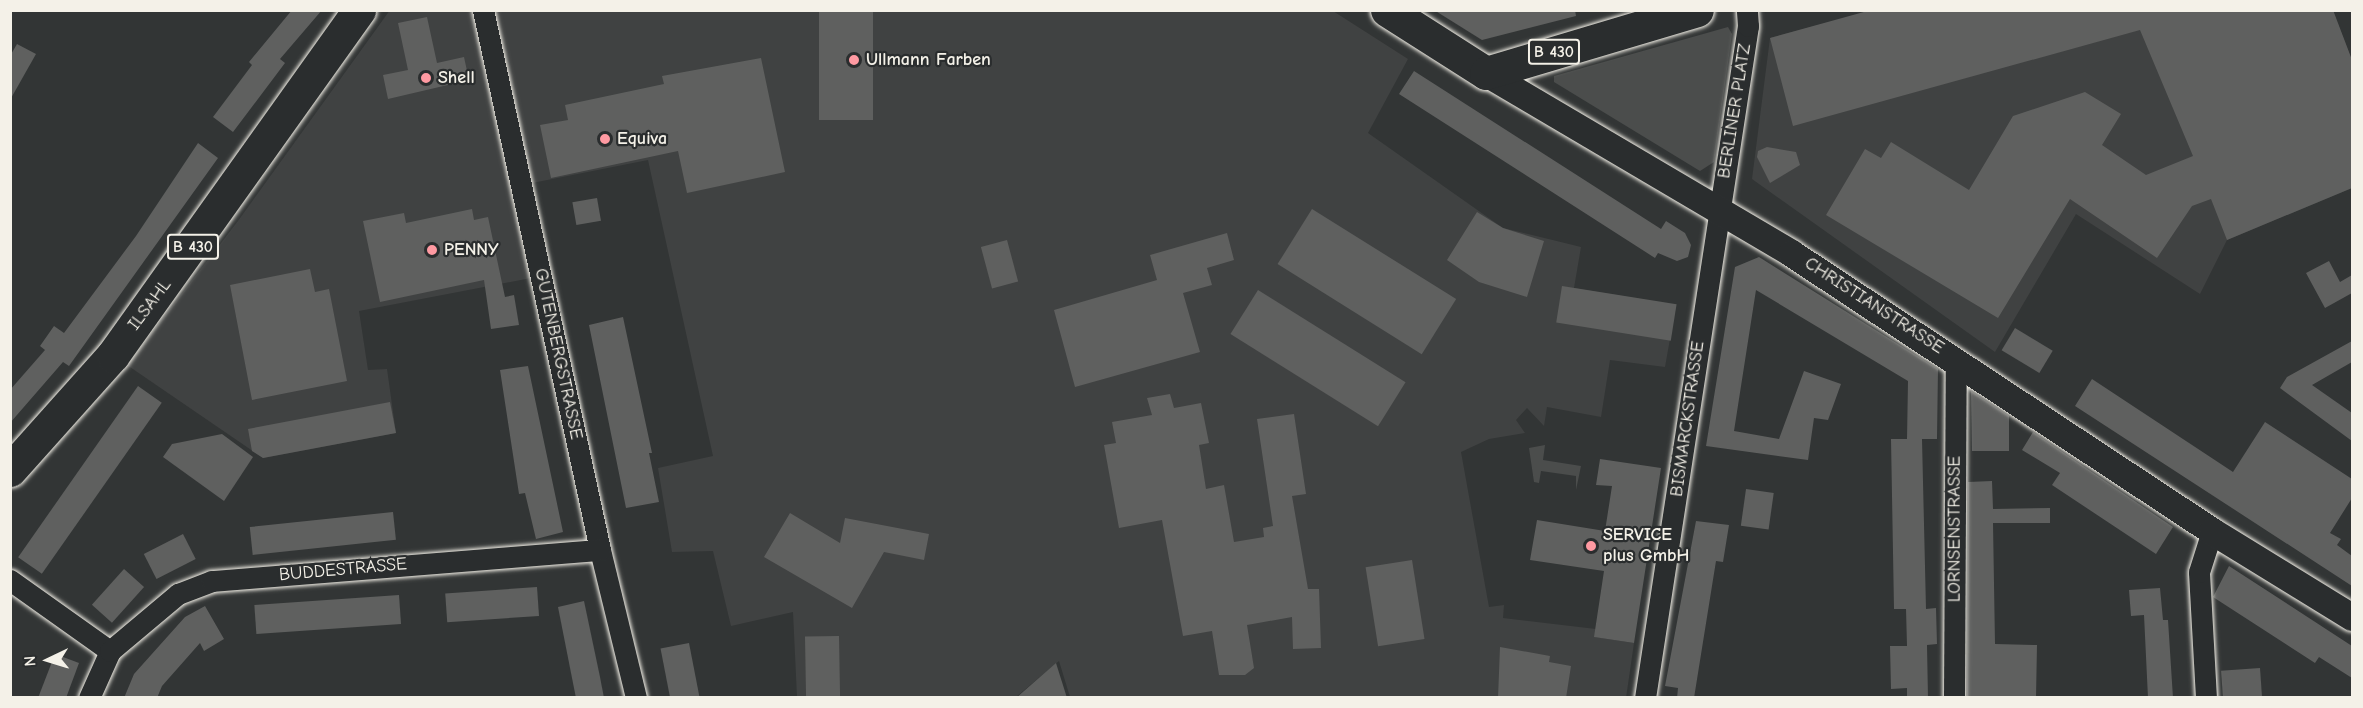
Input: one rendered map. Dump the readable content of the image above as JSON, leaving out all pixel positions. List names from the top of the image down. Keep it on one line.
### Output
{"streets":{"main road":["B 430","ILSAHL","CHRISTIANSTRASSE"],"street":["BERLINER PLATZ","GUTENBERGSTRASSE","BISMARCKSTRASSE","LORNSENSTRASSE","BUDDESTRASSE"]},"crossings":[["B 430","CHRISTIANSTRASSE"],["BERLINER PLATZ","CHRISTIANSTRASSE"],["BERLINER PLATZ","BISMARCKSTRASSE"],["CHRISTIANSTRASSE","BISMARCKSTRASSE"],["CHRISTIANSTRASSE","LORNSENSTRASSE"],["GUTENBERGSTRASSE","BUDDESTRASSE"]],"places":["Ullmann Farben","Shell","Equiva","PENNY","SERVICE plus GmbH"],"north":"left"}
